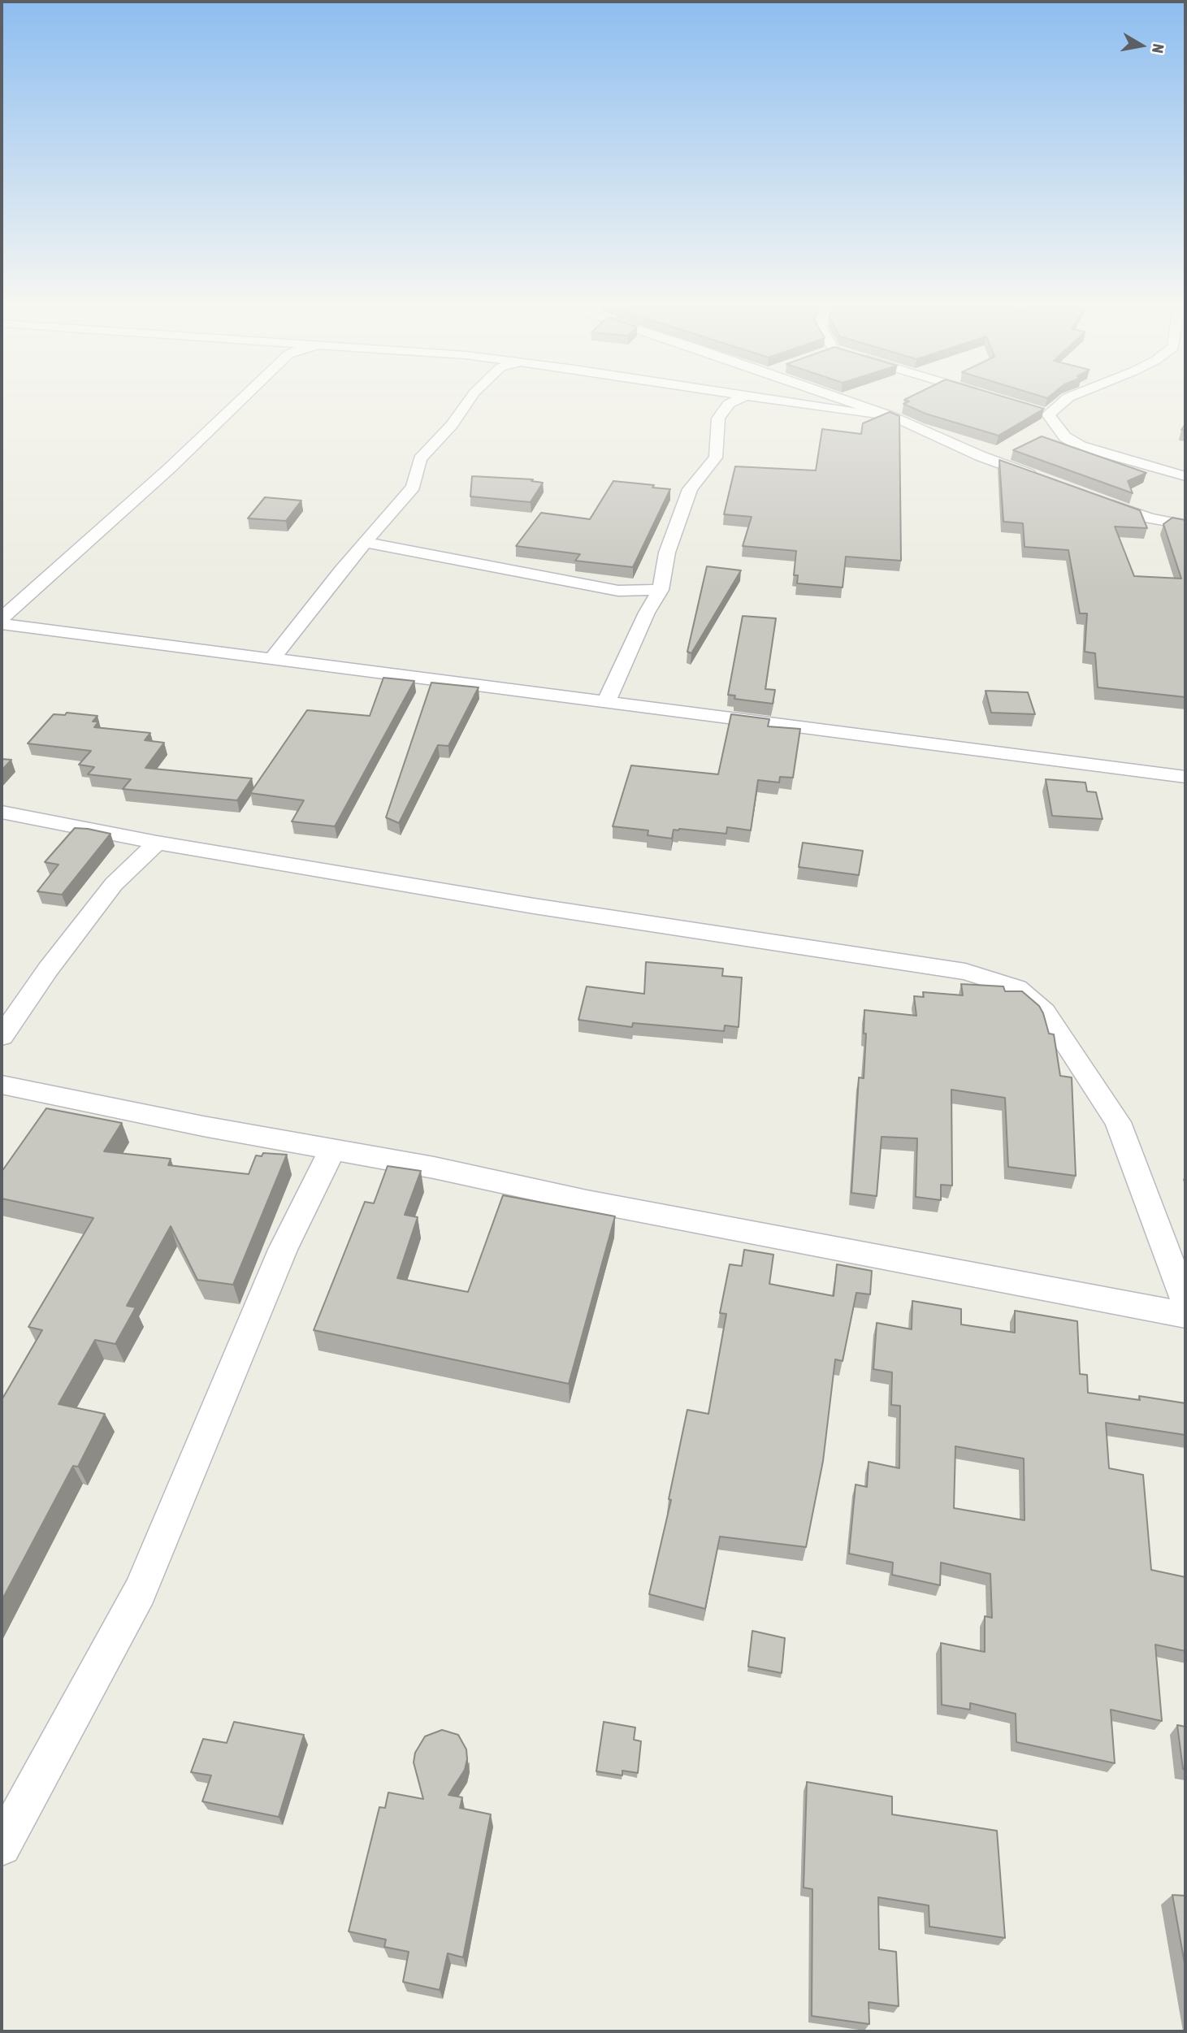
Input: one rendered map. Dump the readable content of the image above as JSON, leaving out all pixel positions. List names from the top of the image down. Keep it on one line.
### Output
{"north":"right"}
